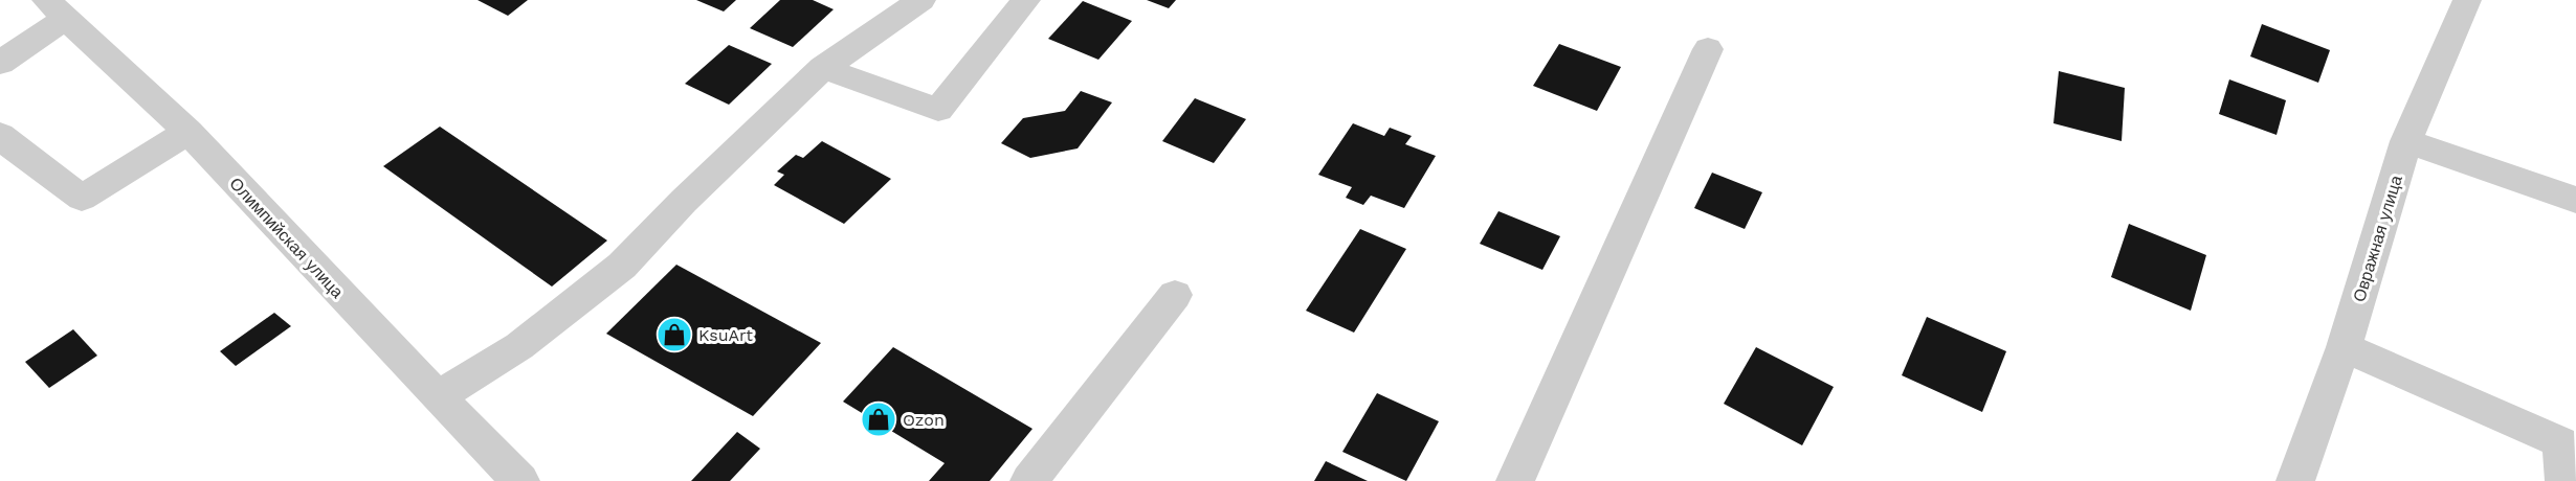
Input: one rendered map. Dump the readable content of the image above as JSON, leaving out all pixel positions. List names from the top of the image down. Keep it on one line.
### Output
{"streets":{"street":["Олимпийская улица","Овражная улица"]},"places":{"shop":["KsuArt","Ozon"]}}
